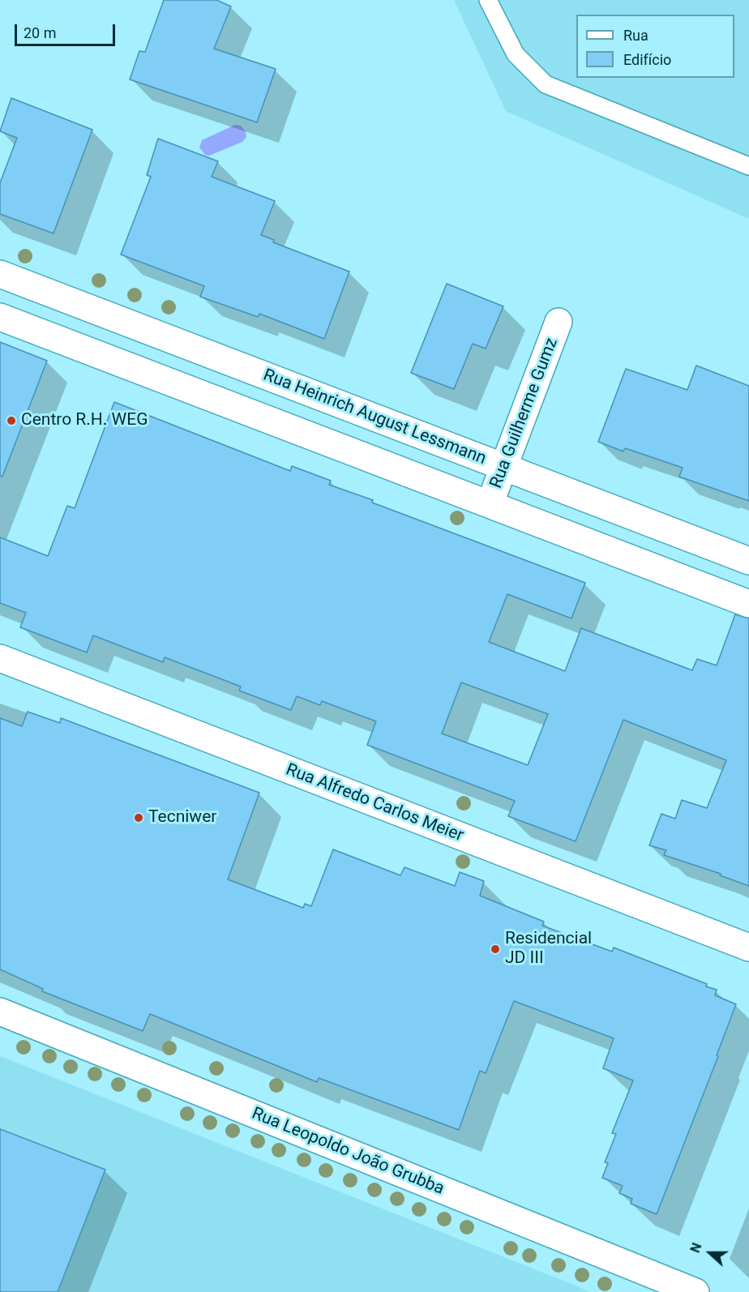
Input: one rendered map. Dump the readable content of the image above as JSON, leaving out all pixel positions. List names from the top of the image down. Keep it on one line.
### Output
{"streets":{"street":["Rua Guilherme Gumz","Rua Heinrich August Lessmann","Rua Alfredo Carlos Meier","Rua Leopoldo João Grubba"]},"crossings":[["Rua Guilherme Gumz","Rua Heinrich August Lessmann"]],"places":["Centro R.H. WEG","Tecniwer","Residencial JD III"],"legend":["Rua","Edifício"],"scale_bar":"20 m","north":"left"}
